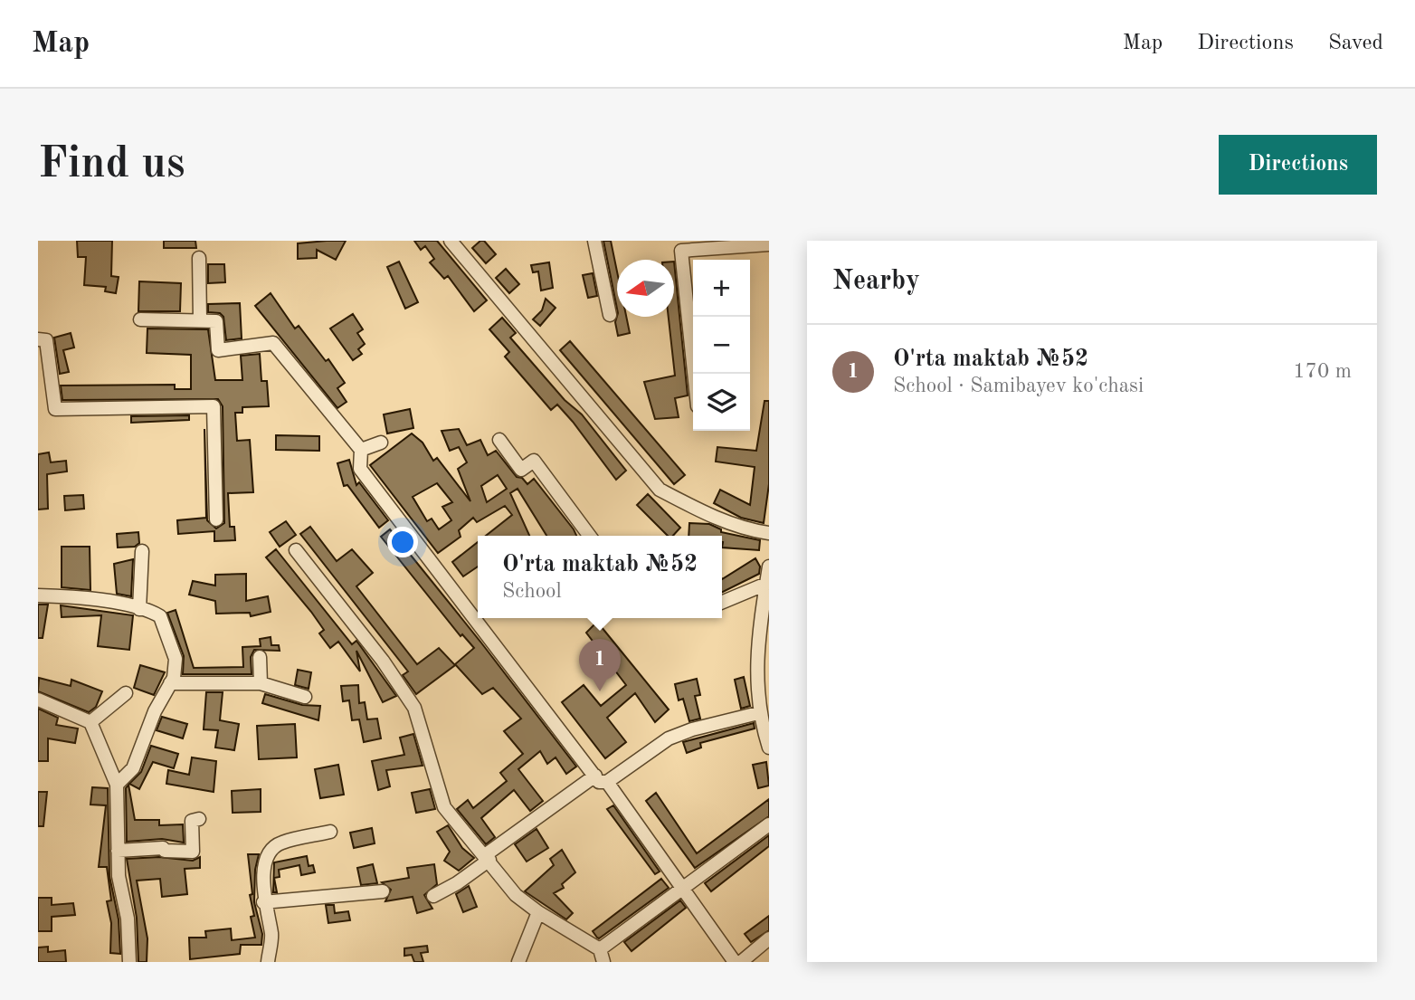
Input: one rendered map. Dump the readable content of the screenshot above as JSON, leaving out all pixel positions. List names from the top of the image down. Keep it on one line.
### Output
{"north":"left","page":{"header":"Map","nav":["Map","Directions","Saved"],"buttons":"Directions","title":"Find us","heading":"Nearby","map_buttons":["+","−"],"list":[{"mark":"1","name":"O'rta maktab №52","note":"School · Samibayev ko'chasi","value":"170 m"}],"popup":["O'rta maktab №52","School"],"pins":"1"}}
